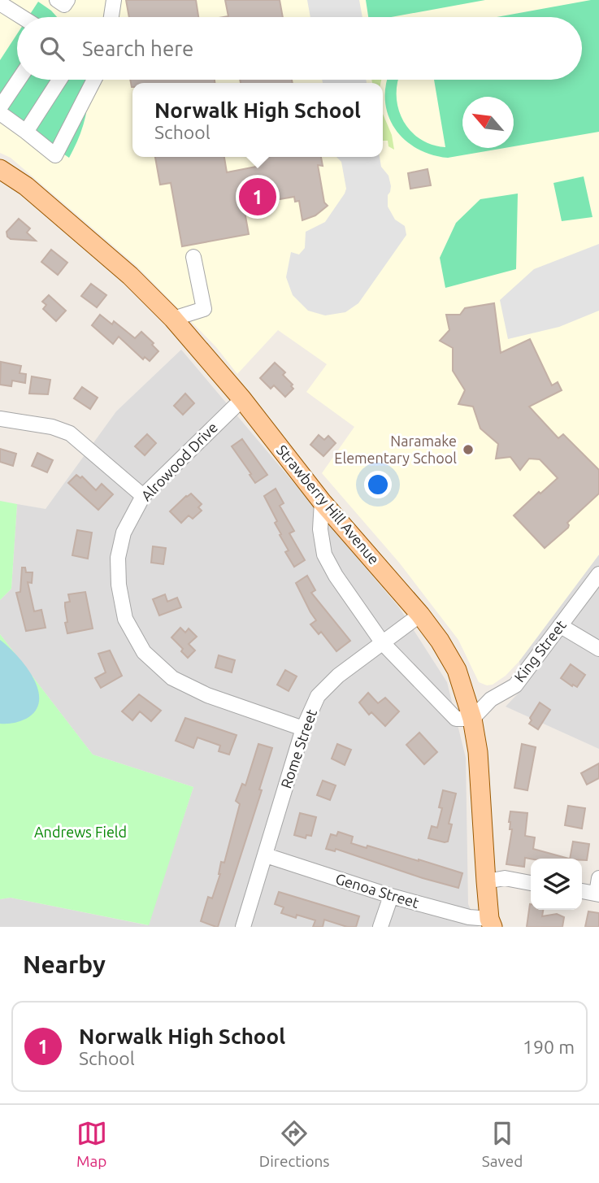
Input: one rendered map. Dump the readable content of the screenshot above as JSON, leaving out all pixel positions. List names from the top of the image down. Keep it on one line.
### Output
{"streets":{"main road":["Strawberry Hill Avenue"],"street":["Alrowood Drive","King Street","Rome Street","Genoa Street"]},"crossings":[["Alrowood Drive","Strawberry Hill Avenue"],["Alrowood Drive","Rome Street"],["Strawberry Hill Avenue","King Street"],["Strawberry Hill Avenue","Rome Street"],["Strawberry Hill Avenue","Genoa Street"],["Rome Street","Genoa Street"]],"parks":["Andrews Field"],"places":["Naramake Elementary School"],"north":"top left","page":{"search":"Search here","popup":["Norwalk High School","School"],"pins":"1","heading":"Nearby","list":[{"mark":"1","name":"Norwalk High School","note":"School","value":"190 m"}],"nav":["Map","Directions","Saved"]}}
